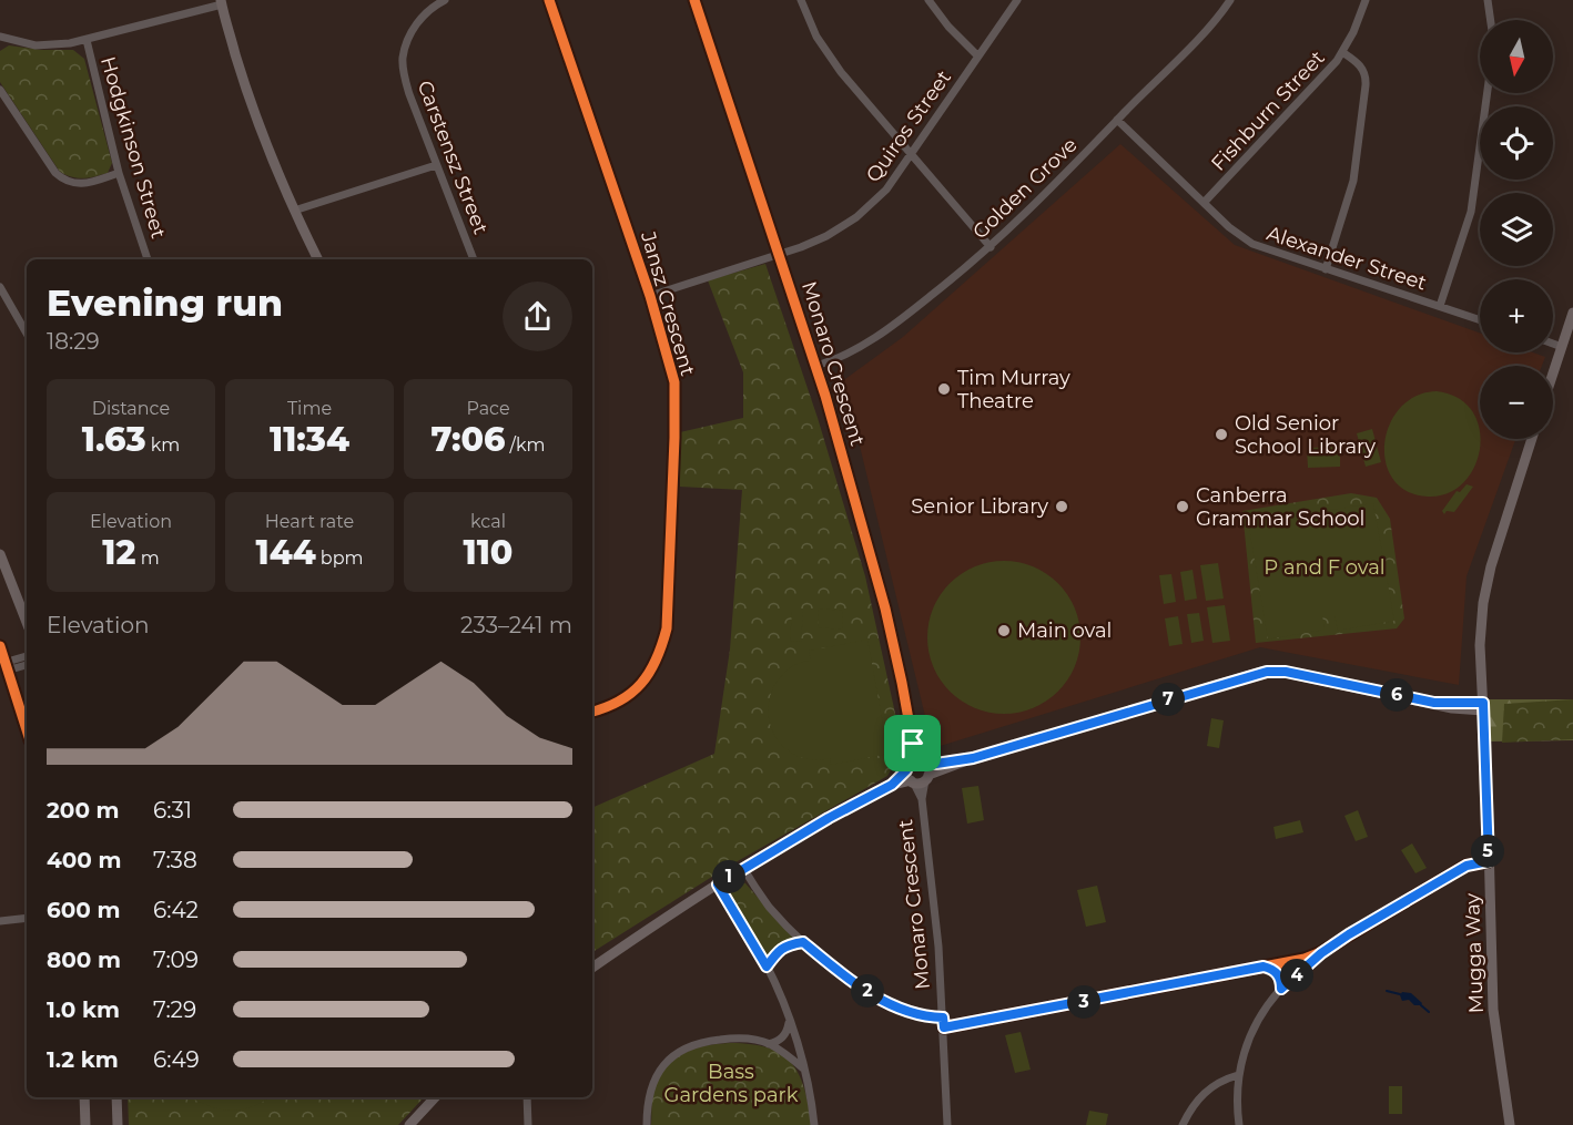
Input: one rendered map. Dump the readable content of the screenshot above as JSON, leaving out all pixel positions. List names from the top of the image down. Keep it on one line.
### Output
{"streets":{"street":["Fishburn Street","Quiros Street","Hodgkinson Street","Carstensz Street","Golden Grove","Alexander Street","Jansz Crescent","Monaro Crescent","Mugga Way"]},"crossings":[["Fishburn Street","Alexander Street"],["Quiros Street","Jansz Crescent"],["Quiros Street","Monaro Crescent"],["Golden Grove","Alexander Street"],["Golden Grove","Monaro Crescent"]],"parks":["P and F oval","Bass Gardens park"],"places":["Tim Murray Theatre","Old Senior School Library","Senior Library","Canberra Grammar School","Main oval"],"north":"bottom","page":{"map_buttons":["+","−"],"heading":["Evening run","18:29"],"stats":[["Distance","1.63 km"],["Time","11:34"],["Pace","7:06 /km"],["Elevation","12 m"],["Heart rate","144 bpm"],["kcal","110"]],"chart":["Elevation","233–241 m"],"pins":["6","7","5","1","4","2","3"],"list":[{"name":"200 m","note":"6:31"},{"name":"400 m","note":"7:38"},{"name":"600 m","note":"6:42"},{"name":"800 m","note":"7:09"},{"name":"1.0 km","note":"7:29"},{"name":"1.2 km","note":"6:49"}]}}
